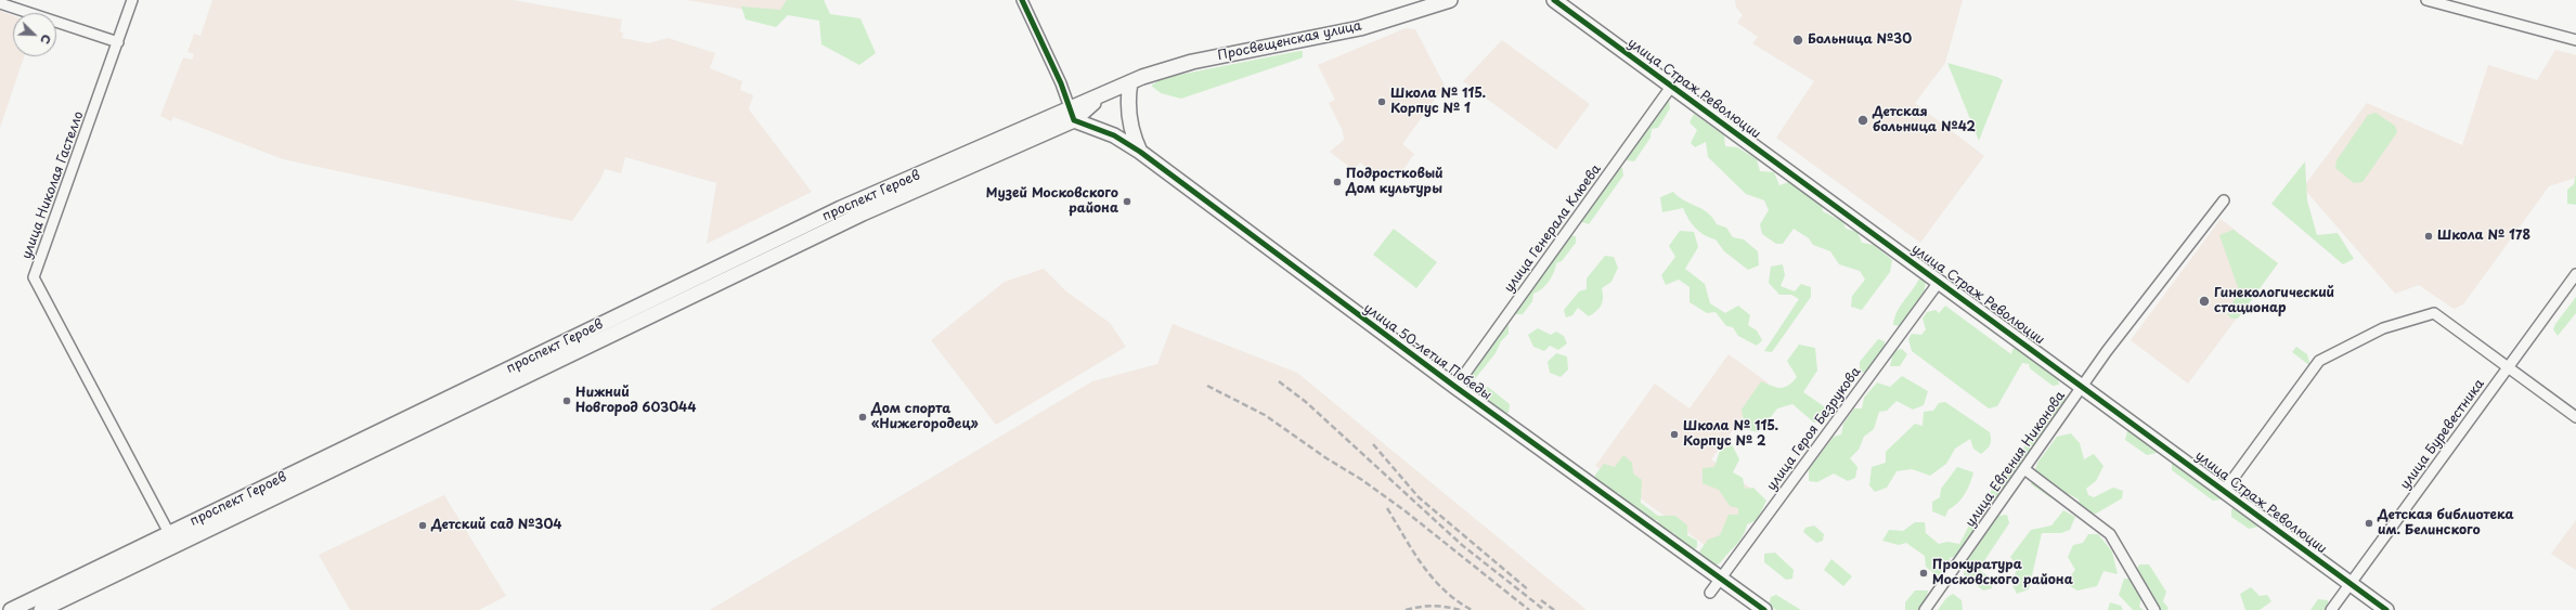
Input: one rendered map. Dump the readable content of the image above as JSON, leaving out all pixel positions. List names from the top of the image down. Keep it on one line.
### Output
{"streets":{"main road":["Просвещенская улица","улица Страж Революции","проспект Героев","улица 50-летия Победы"],"street":["улица Николая Гастелло","улица Генерала Клюева","улица Героя Безрукова","улица Буревестника","улица Евгения Никонова"]},"crossings":[["Просвещенская улица","проспект Героев"],["улица Страж Революции","улица Генерала Клюева"],["улица Страж Революции","улица Героя Безрукова"],["улица Страж Революции","улица Буревестника"],["улица Страж Революции","улица Евгения Никонова"],["улица Николая Гастелло","проспект Героев"],["проспект Героев","улица 50-летия Победы"],["улица Генерала Клюева","улица 50-летия Победы"],["улица 50-летия Победы","улица Героя Безрукова"]],"places":["Больница №30","Школа № 115. Корпус № 1","Детская больница №42","Подростковый Дом культуры","Музей Московского района","Школа № 178","Гинекологический стационар","Нижний Новгород 603044","Дом спорта «Нижегородец»","Школа № 115. Корпус № 2","Детская библиотека им. Белинского","Детский сад №304","Прокуратура Московского района"],"north":"bottom right"}
